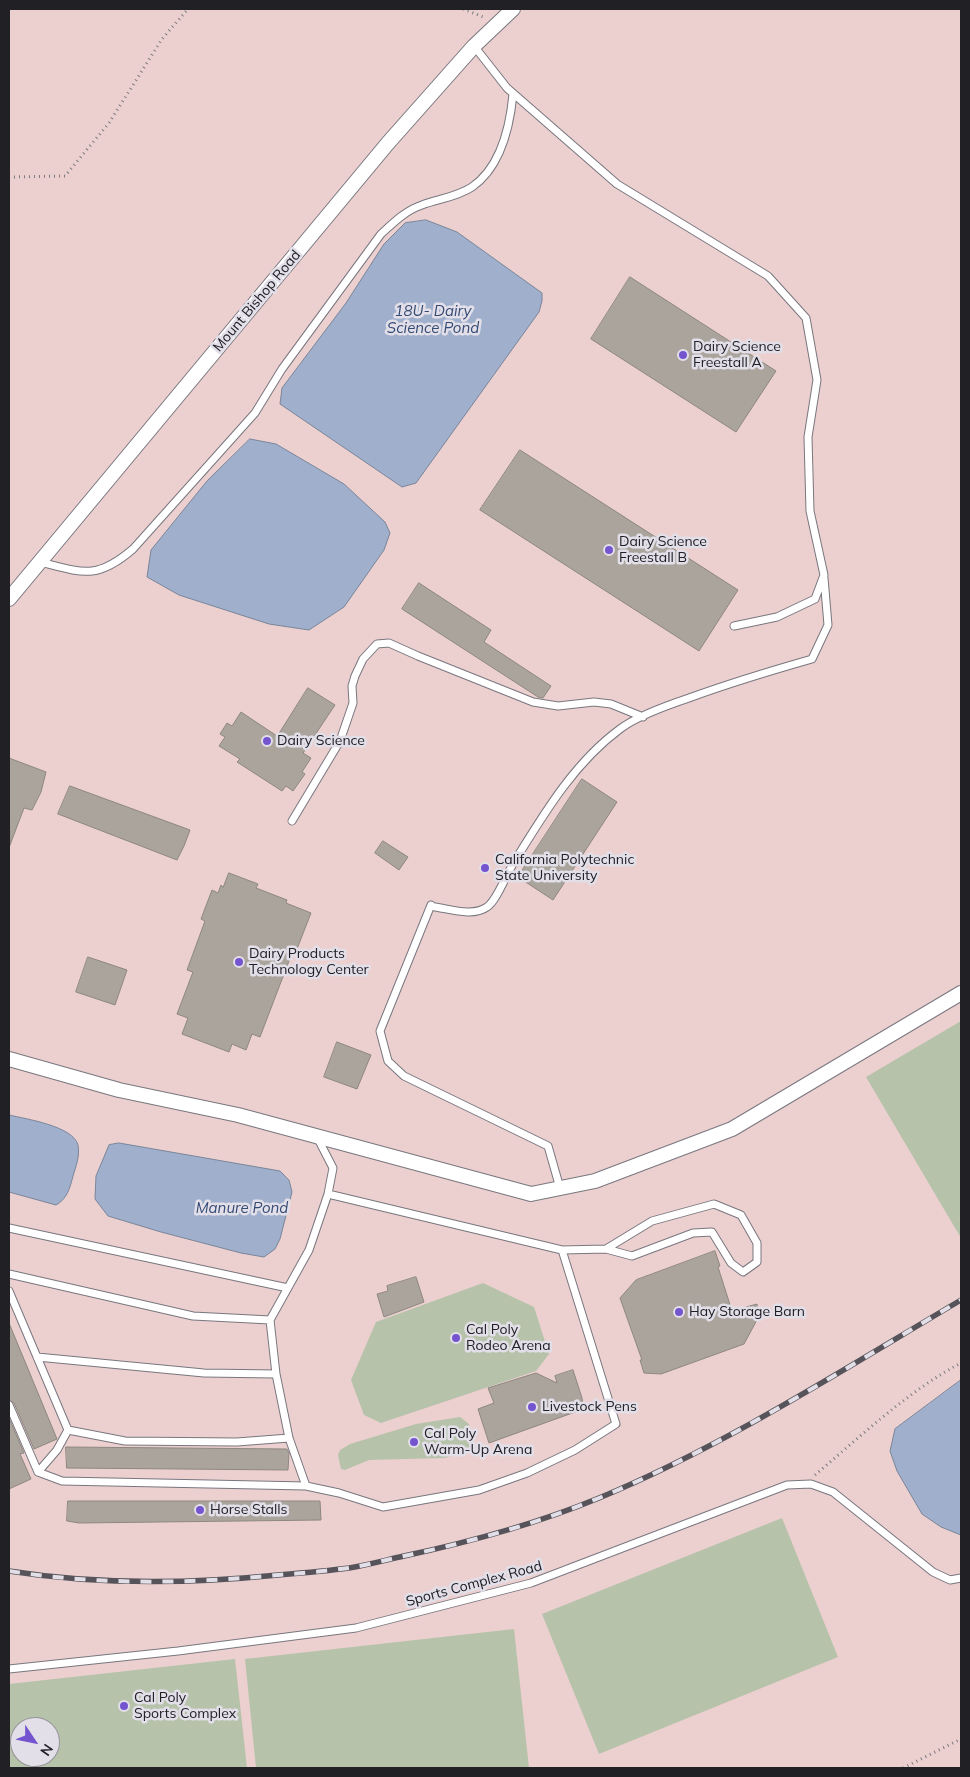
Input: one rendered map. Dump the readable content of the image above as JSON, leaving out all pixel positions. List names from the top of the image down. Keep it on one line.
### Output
{"streets":{"street":["Mount Bishop Road"],"lane":["Sports Complex Road"]},"water":["18U- Dairy Science Pond","Manure Pond"],"places":["Dairy Science Freestall A","Dairy Science Freestall B","Dairy Science","California Polytechnic State University","Dairy Products Technology Center","Hay Storage Barn","Cal Poly Rodeo Arena","Livestock Pens","Cal Poly Warm-Up Arena","Horse Stalls","Cal Poly Sports Complex"],"north":"bottom right"}
